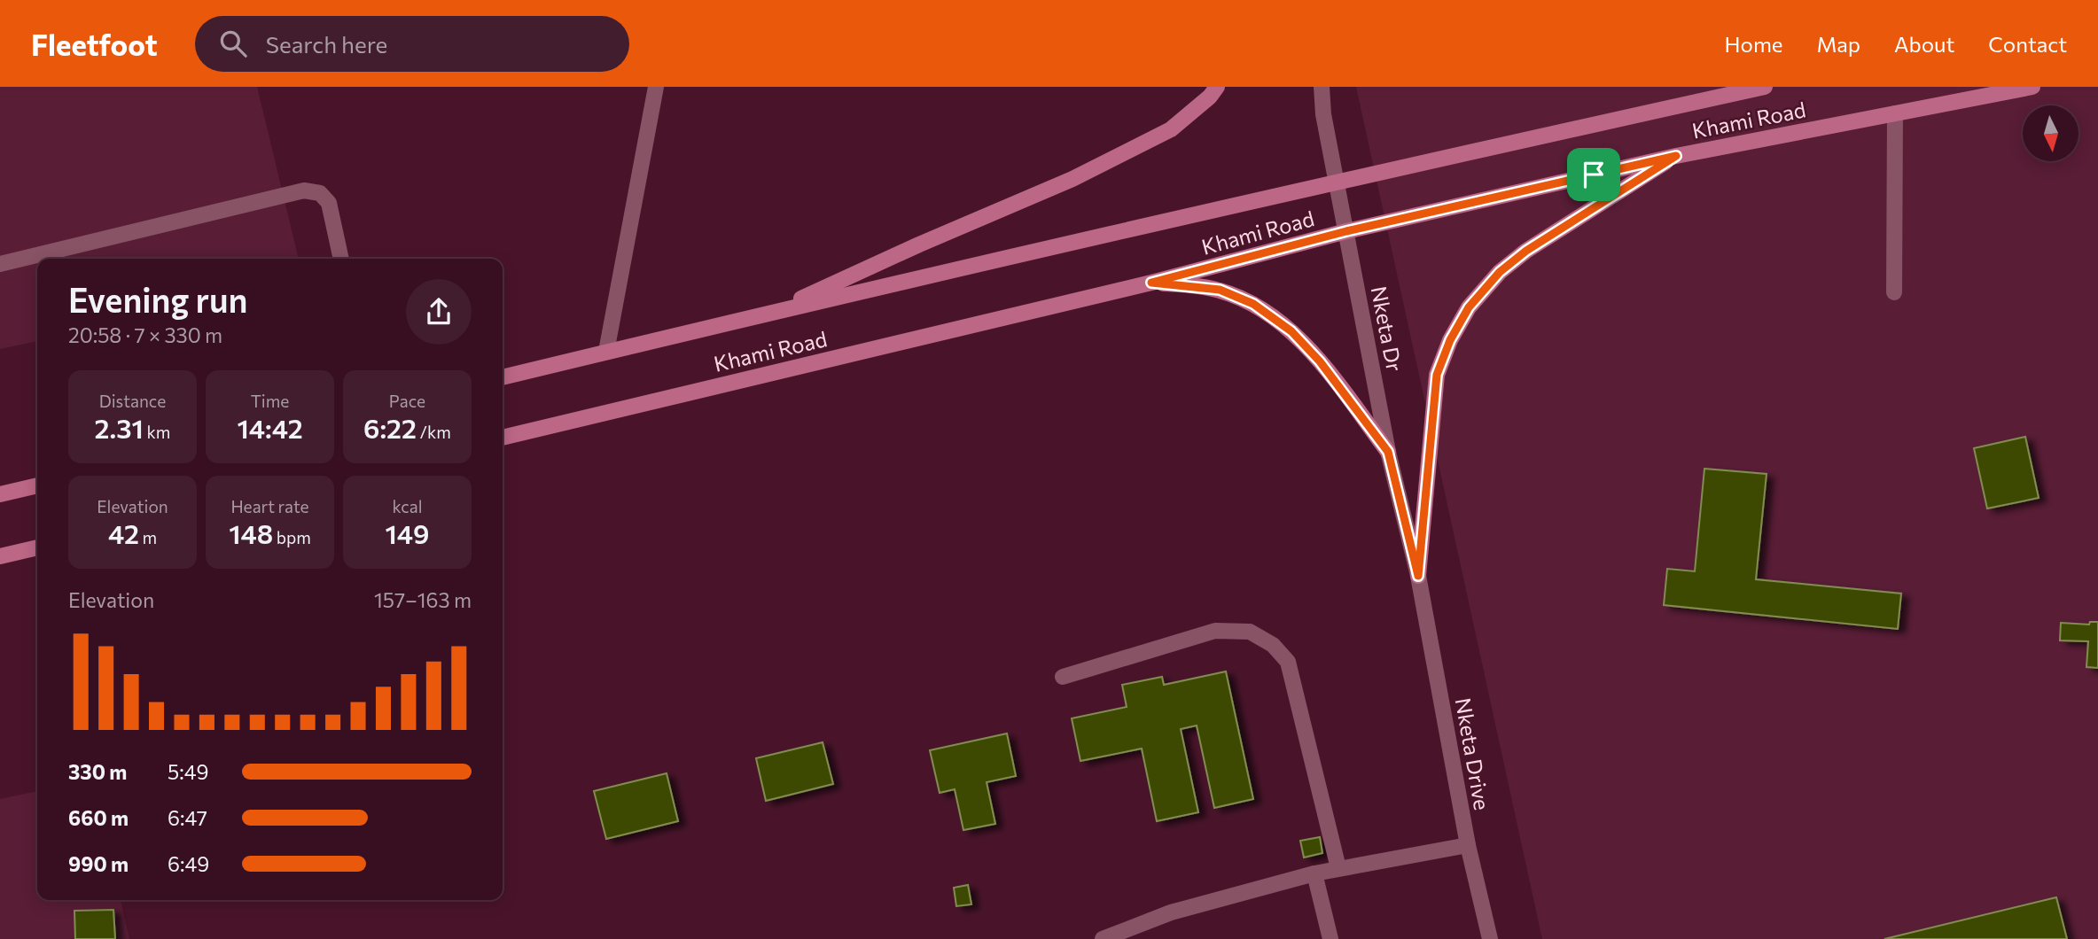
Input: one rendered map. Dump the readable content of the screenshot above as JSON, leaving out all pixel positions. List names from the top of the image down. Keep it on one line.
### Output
{"streets":{"main road":["Khami Road"],"street":["Nketa Dr","Nketa Drive"]},"crossings":[["Khami Road","Nketa Dr"],["Nketa Dr","Nketa Drive"]],"north":"bottom","page":{"header":"Fleetfoot","search":"Search here","nav":["Home","Map","About","Contact"],"heading":["Evening run","20:58 · 7 × 330 m"],"stats":[["Distance","2.31 km"],["Time","14:42"],["Pace","6:22 /km"],["Elevation","42 m"],["Heart rate","148 bpm"],["kcal","149"]],"chart":["Elevation","157–163 m"],"list":[{"name":"330 m","note":"5:49"},{"name":"660 m","note":"6:47"},{"name":"990 m","note":"6:49"}]}}
